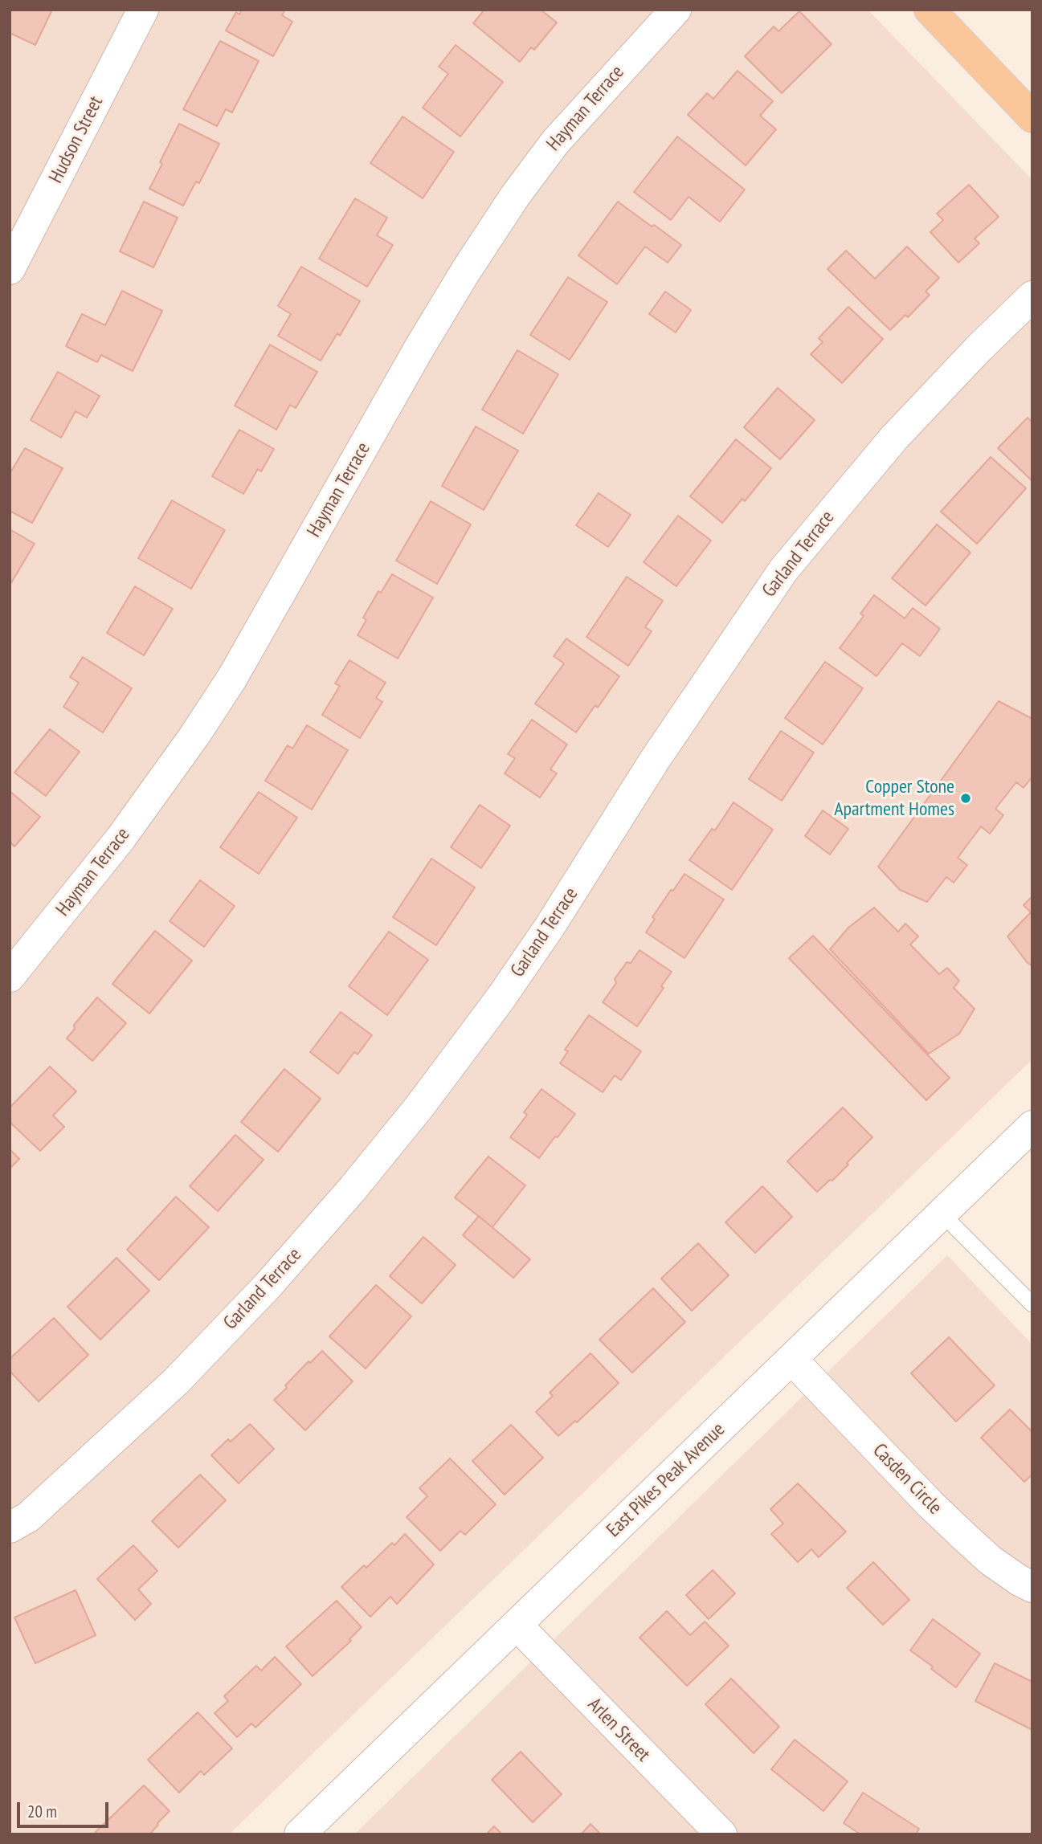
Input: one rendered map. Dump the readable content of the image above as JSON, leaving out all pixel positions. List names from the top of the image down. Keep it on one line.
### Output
{"streets":{"street":["Hayman Terrace","Hudson Street","Garland Terrace","Casden Circle","East Pikes Peak Avenue","Arlen Street"]},"crossings":[["Casden Circle","East Pikes Peak Avenue"],["East Pikes Peak Avenue","Arlen Street"]],"places":["Copper Stone Apartment Homes"],"scale_bar":"20 m"}
